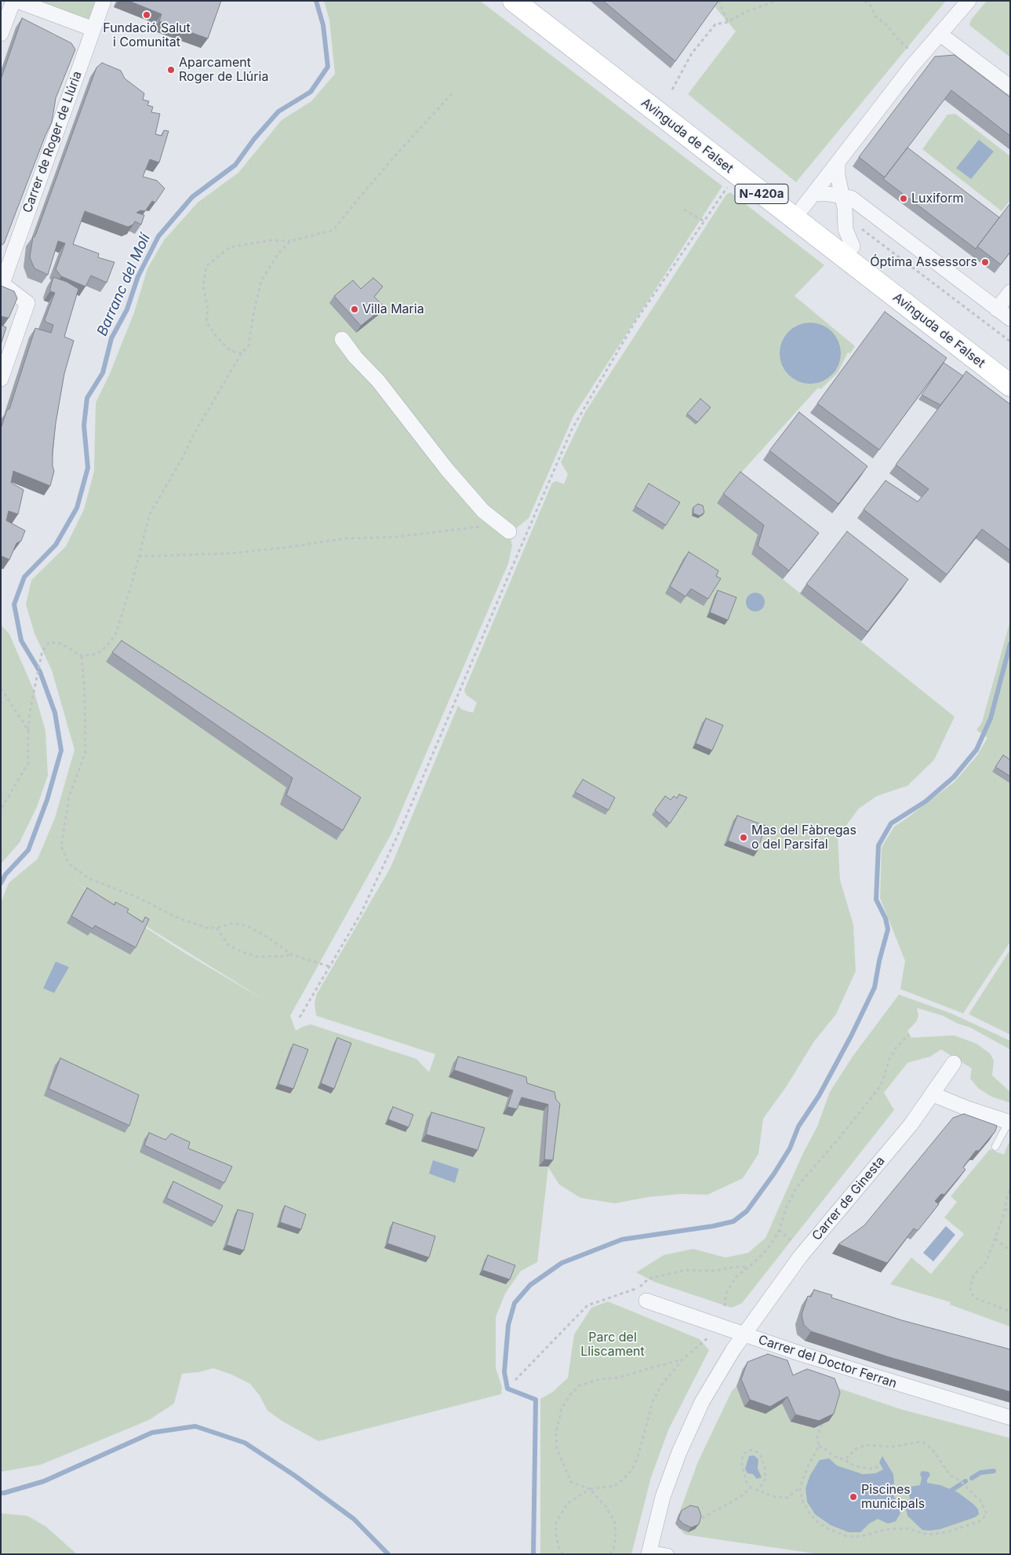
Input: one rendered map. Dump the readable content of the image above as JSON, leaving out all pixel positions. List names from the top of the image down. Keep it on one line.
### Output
{"streets":{"main road":["Avinguda de Falset","N-420a"],"street":["Carrer de Roger de Llúria","Carrer de Ginesta","Carrer del Doctor Ferran"]},"crossings":[["Carrer de Ginesta","Carrer del Doctor Ferran"]],"water":["Barranc del Molí"],"parks":["Parc del Lliscament"],"places":["Fundació Salut i Comunitat","Aparcament Roger de Llúria","Luxiform","Óptima Assessors","Villa Maria","Mas del Fàbregas o del Parsifal","Piscines municipals"]}
